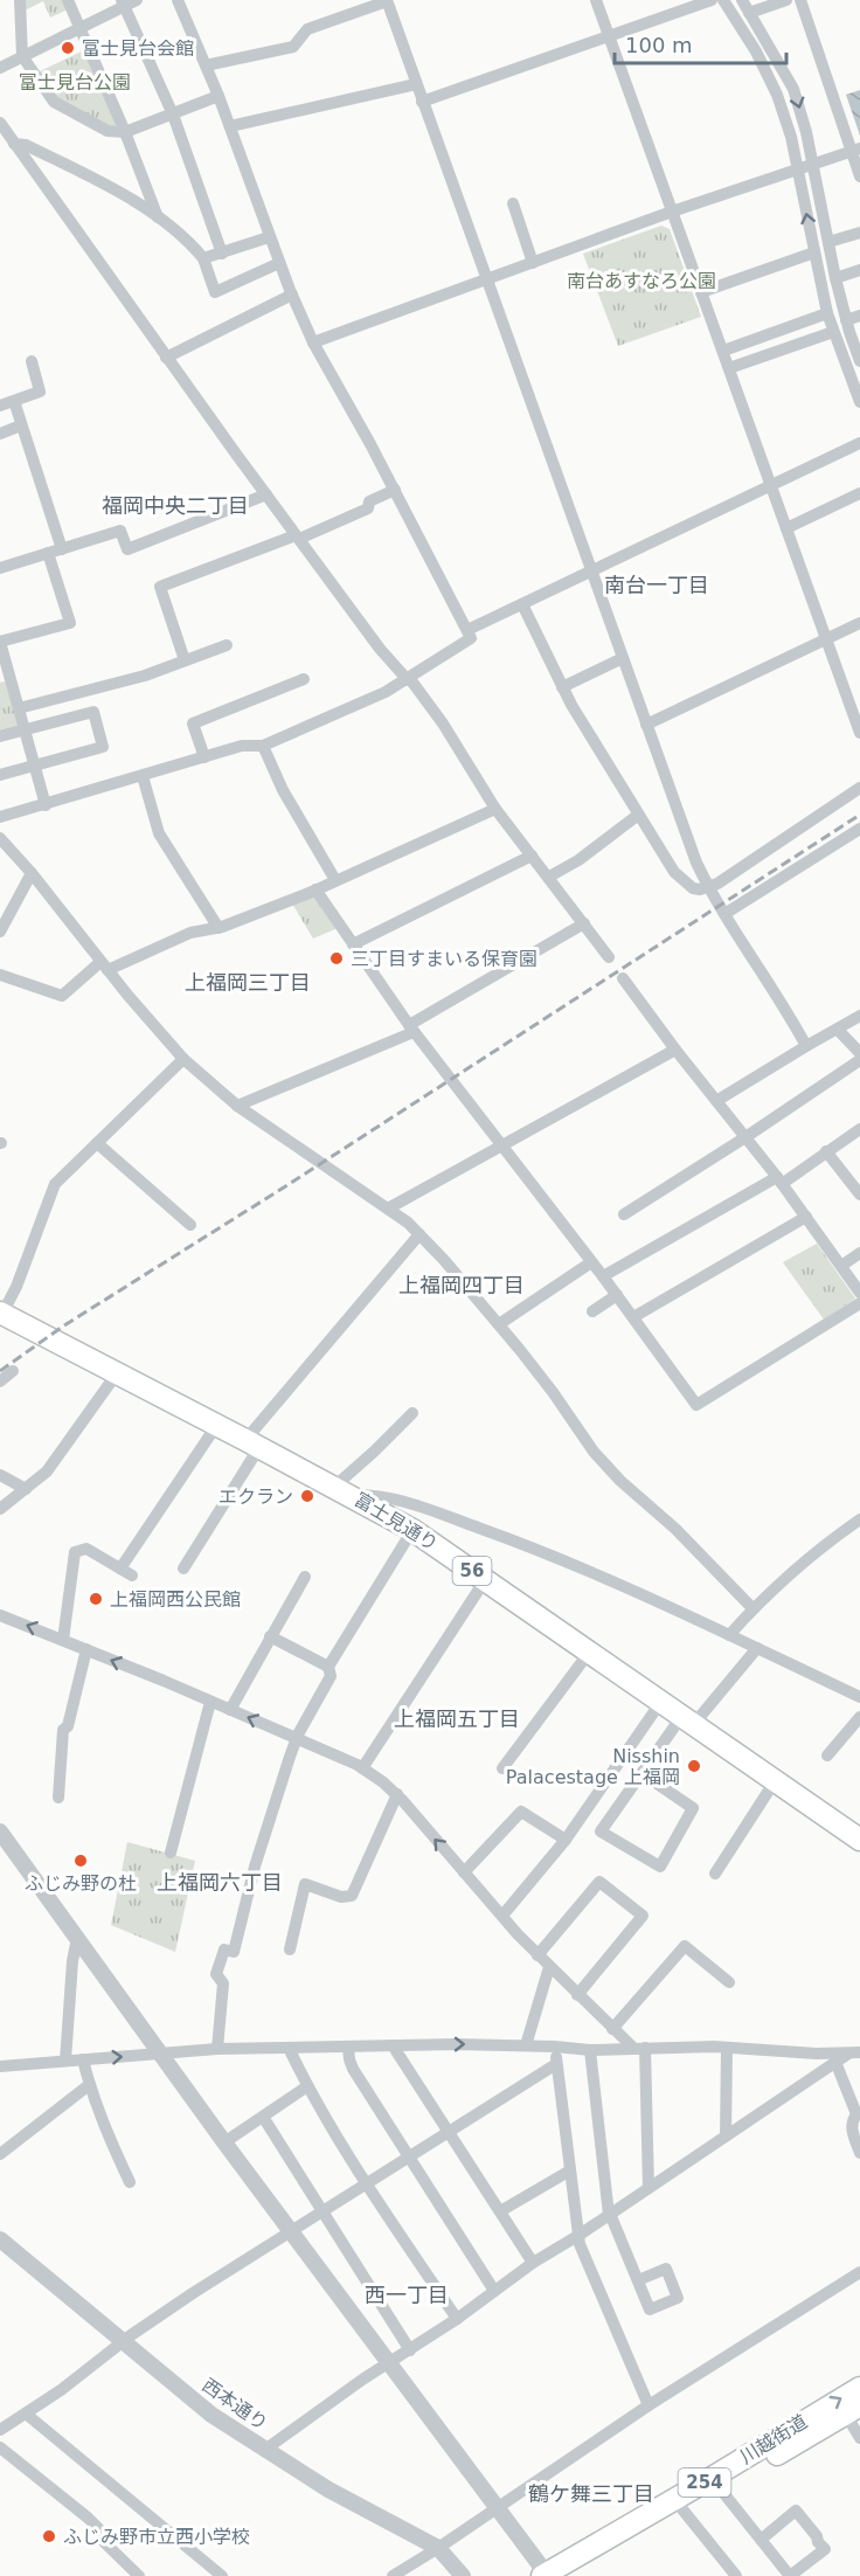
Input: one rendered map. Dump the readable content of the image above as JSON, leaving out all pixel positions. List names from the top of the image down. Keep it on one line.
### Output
{"streets":{"main road":["富士見通り","56","川越街道","254"],"street":["西本通り"]},"districts":["福岡中央二丁目","南台一丁目","上福岡三丁目","上福岡四丁目","上福岡五丁目","上福岡六丁目","西一丁目","鶴ケ舞三丁目"],"parks":["富士見台公園","南台あすなろ公園"],"places":["富士見台会館","三丁目すまいる保育園","エクラン","上福岡西公民館","Nisshin Palacestage 上福岡","ふじみ野の杜","ふじみ野市立西小学校"],"scale_bar":"100 m"}
